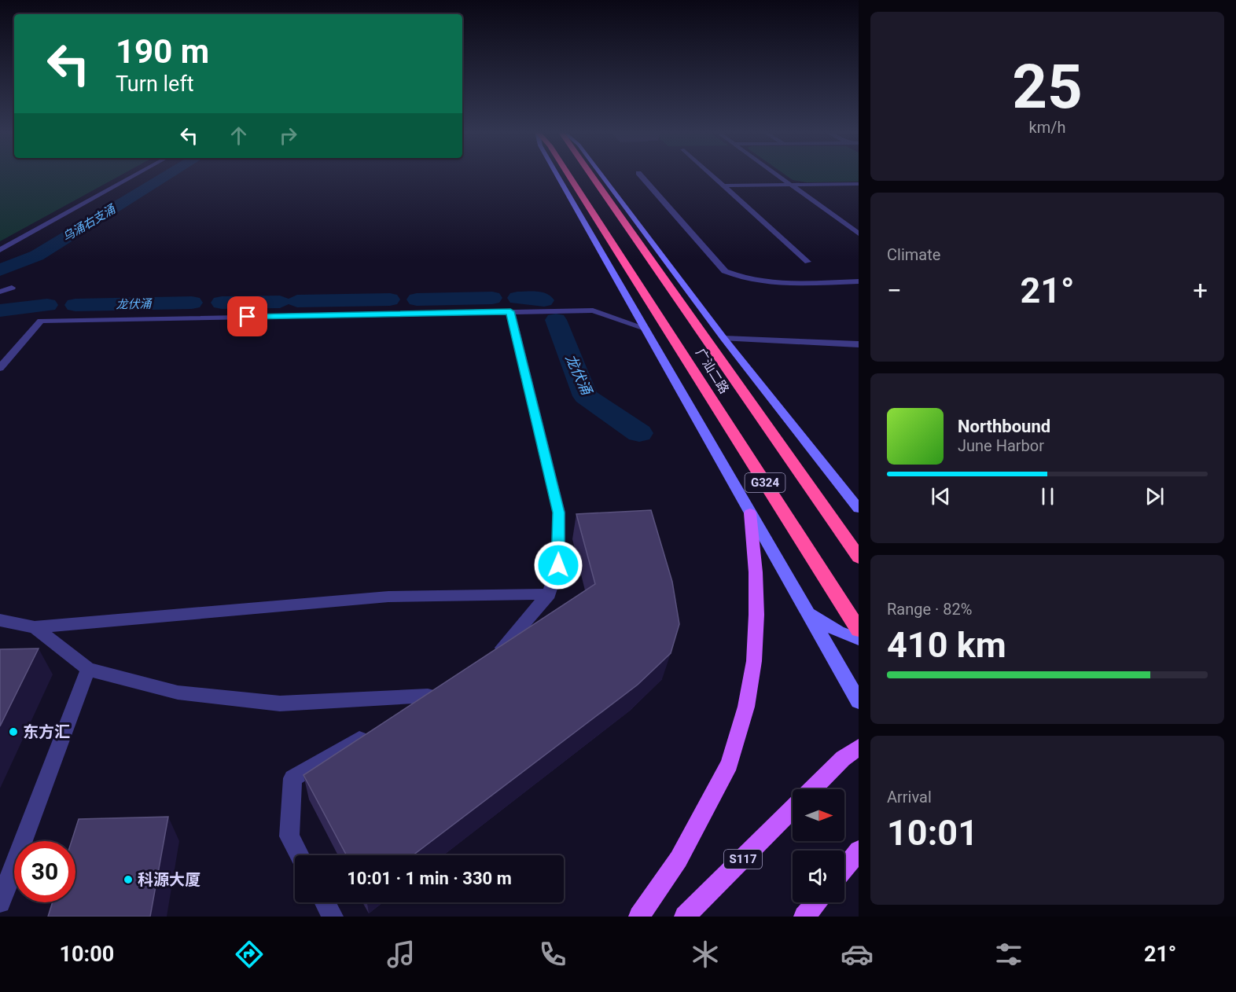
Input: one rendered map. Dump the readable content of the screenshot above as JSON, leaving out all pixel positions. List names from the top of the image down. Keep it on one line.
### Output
{"streets":{"highway":["广汕二路","G324"],"main road":["S117"]},"water":["乌涌右支涌","龙伏涌"],"places":["东方汇","科源大厦"],"north":"right","page":{"tile":[["25","km/h"],"Climate",["Range · 82%","410 km"],["Arrival","10:01"]],"turn":["190 m","Turn left"],"heat":["−","21°","+"],"song":["Northbound","June Harbor"],"limit":"30","trip":"10:01 · 1 min · 330 m","tabs":["10:00","21°"]}}
